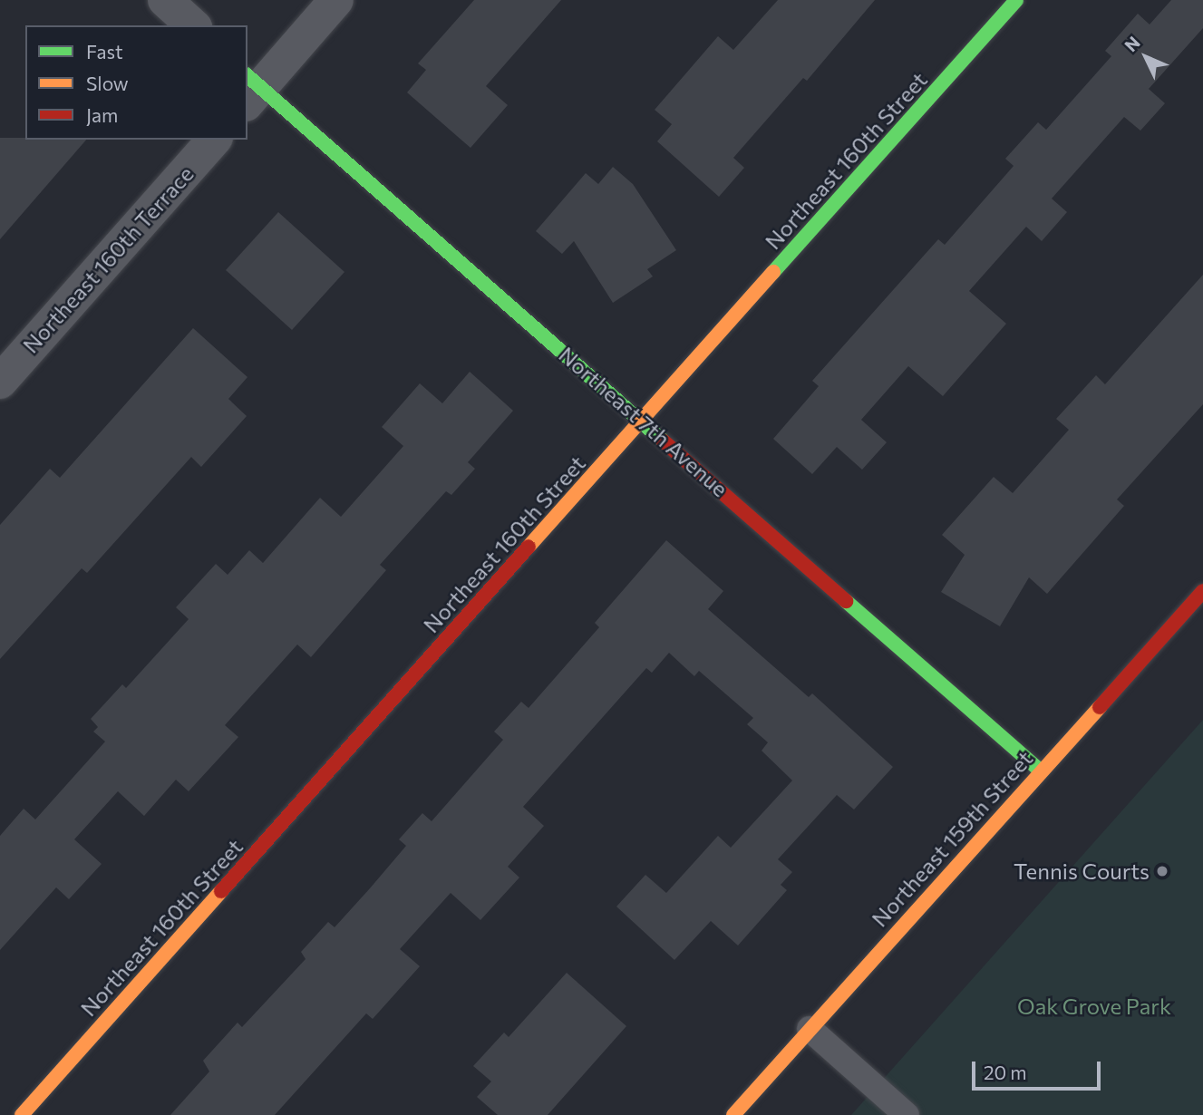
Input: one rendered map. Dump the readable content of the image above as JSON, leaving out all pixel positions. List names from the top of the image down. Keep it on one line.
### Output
{"streets":{"street":["Northeast 160th Street","Northeast 160th Terrace","Northeast 7th Avenue","Northeast 159th Street"]},"crossings":[["Northeast 160th Street","Northeast 7th Avenue"],["Northeast 7th Avenue","Northeast 159th Street"]],"parks":["Oak Grove Park"],"places":["Tennis Courts"],"legend":["Fast","Slow","Jam"],"scale_bar":"20 m","north":"top left"}
